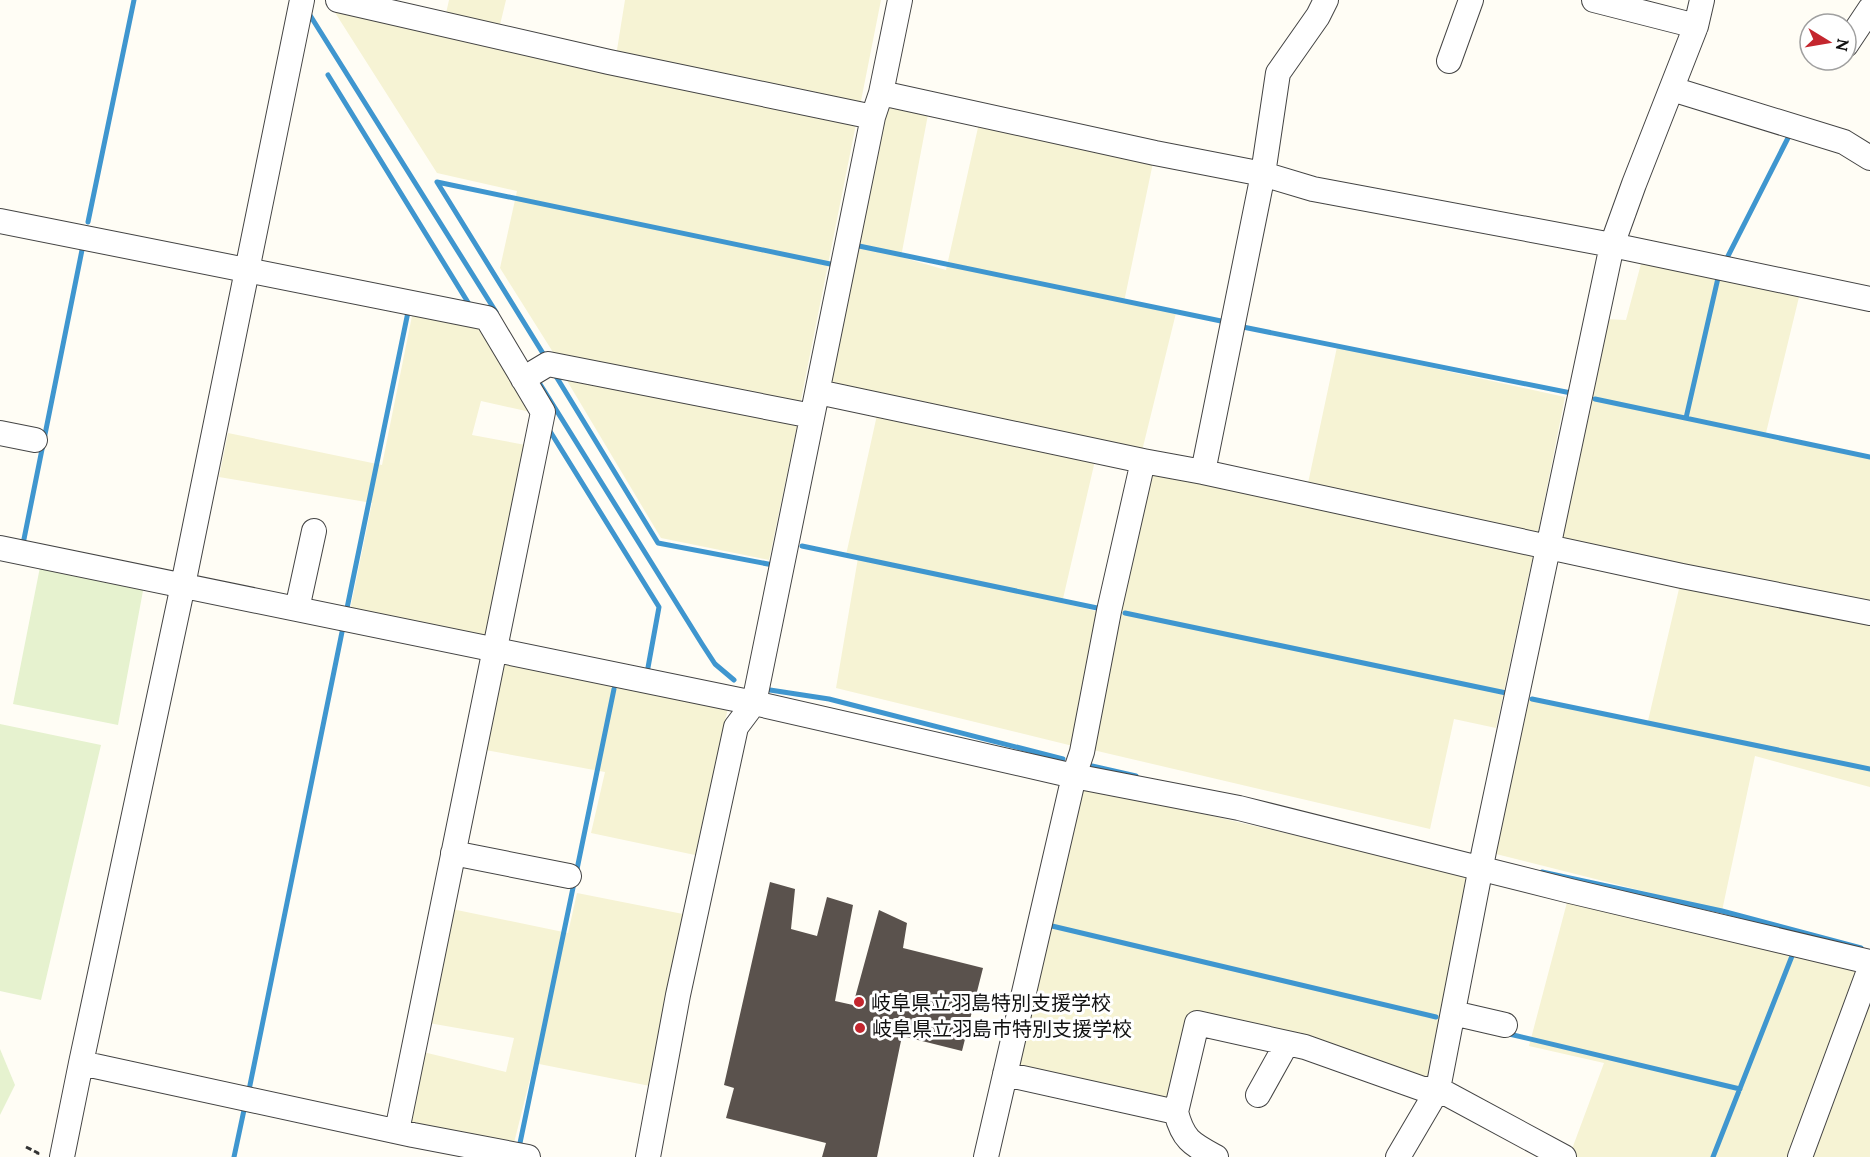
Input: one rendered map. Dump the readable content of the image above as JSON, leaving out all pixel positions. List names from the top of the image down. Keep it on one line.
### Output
{"places":["岐阜県立羽島特別支援学校","岐阜県立羽島市特別支援学校"],"north":"right"}
